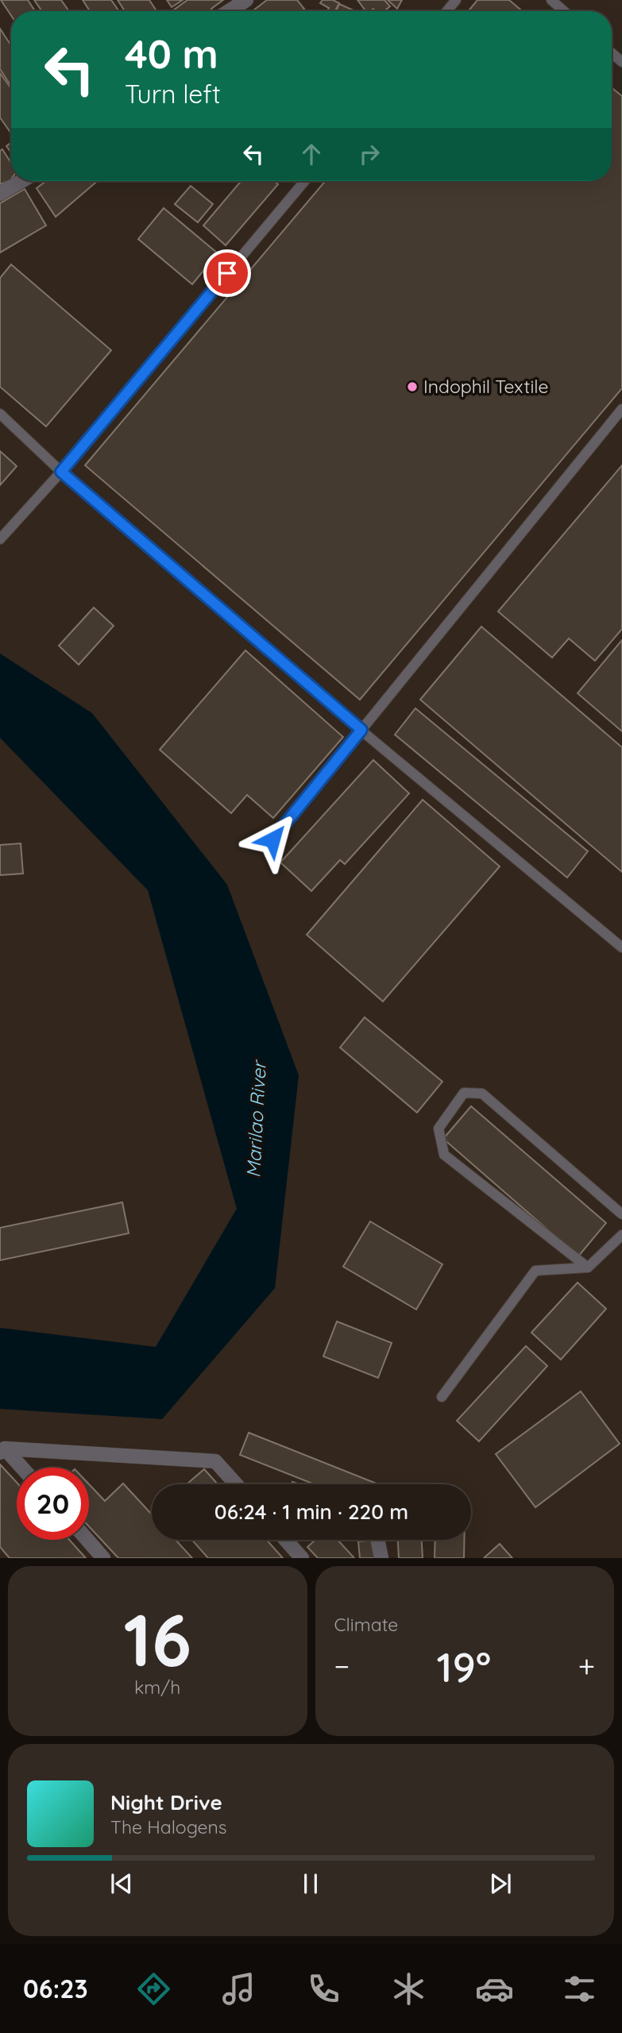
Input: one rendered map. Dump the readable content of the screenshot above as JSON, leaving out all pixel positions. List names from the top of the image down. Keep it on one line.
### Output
{"water":["Marilao River"],"places":["Indophil Textile"],"page":{"turn":["40 m","Turn left"],"limit":"20","trip":"06:24 · 1 min · 220 m","tile":[["16","km/h"],"Climate"],"heat":["−","19°","+"],"song":["Night Drive","The Halogens"],"tabs":"06:23"}}
